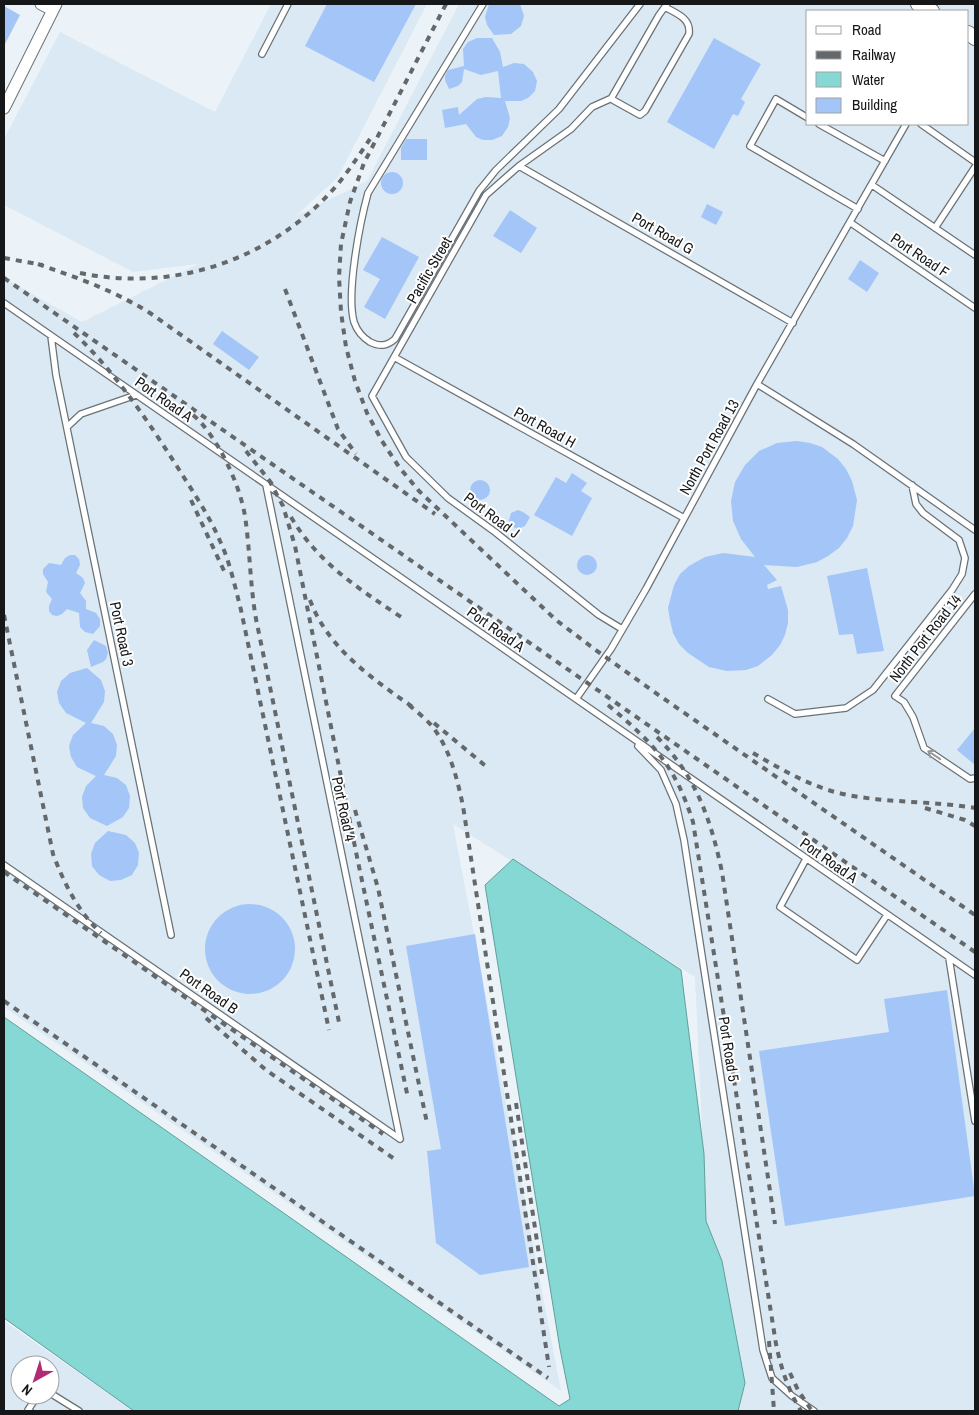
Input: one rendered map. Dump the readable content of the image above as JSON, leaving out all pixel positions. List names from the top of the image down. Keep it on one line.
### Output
{"streets":{"lane":["Port Road G","Port Road F","Pacific Street","Port Road A","Port Road H","North Port Road 13","Port Road J","Port Road 3","North Port Road 14","Port Road 4","Port Road B","Port Road 5"]},"crossings":[["Port Road G","Pacific Street"],["Port Road G","North Port Road 13"],["Port Road F","North Port Road 13"],["Pacific Street","Port Road H"],["Pacific Street","Port Road J"],["Port Road A","North Port Road 13"],["Port Road A","Port Road 3"],["Port Road A","Port Road 4"],["Port Road A","Port Road 5"],["Port Road H","North Port Road 13"],["North Port Road 13","Port Road J"],["Port Road 4","Port Road B"]],"legend":["Road","Railway","Water","Building"],"north":"bottom left"}
